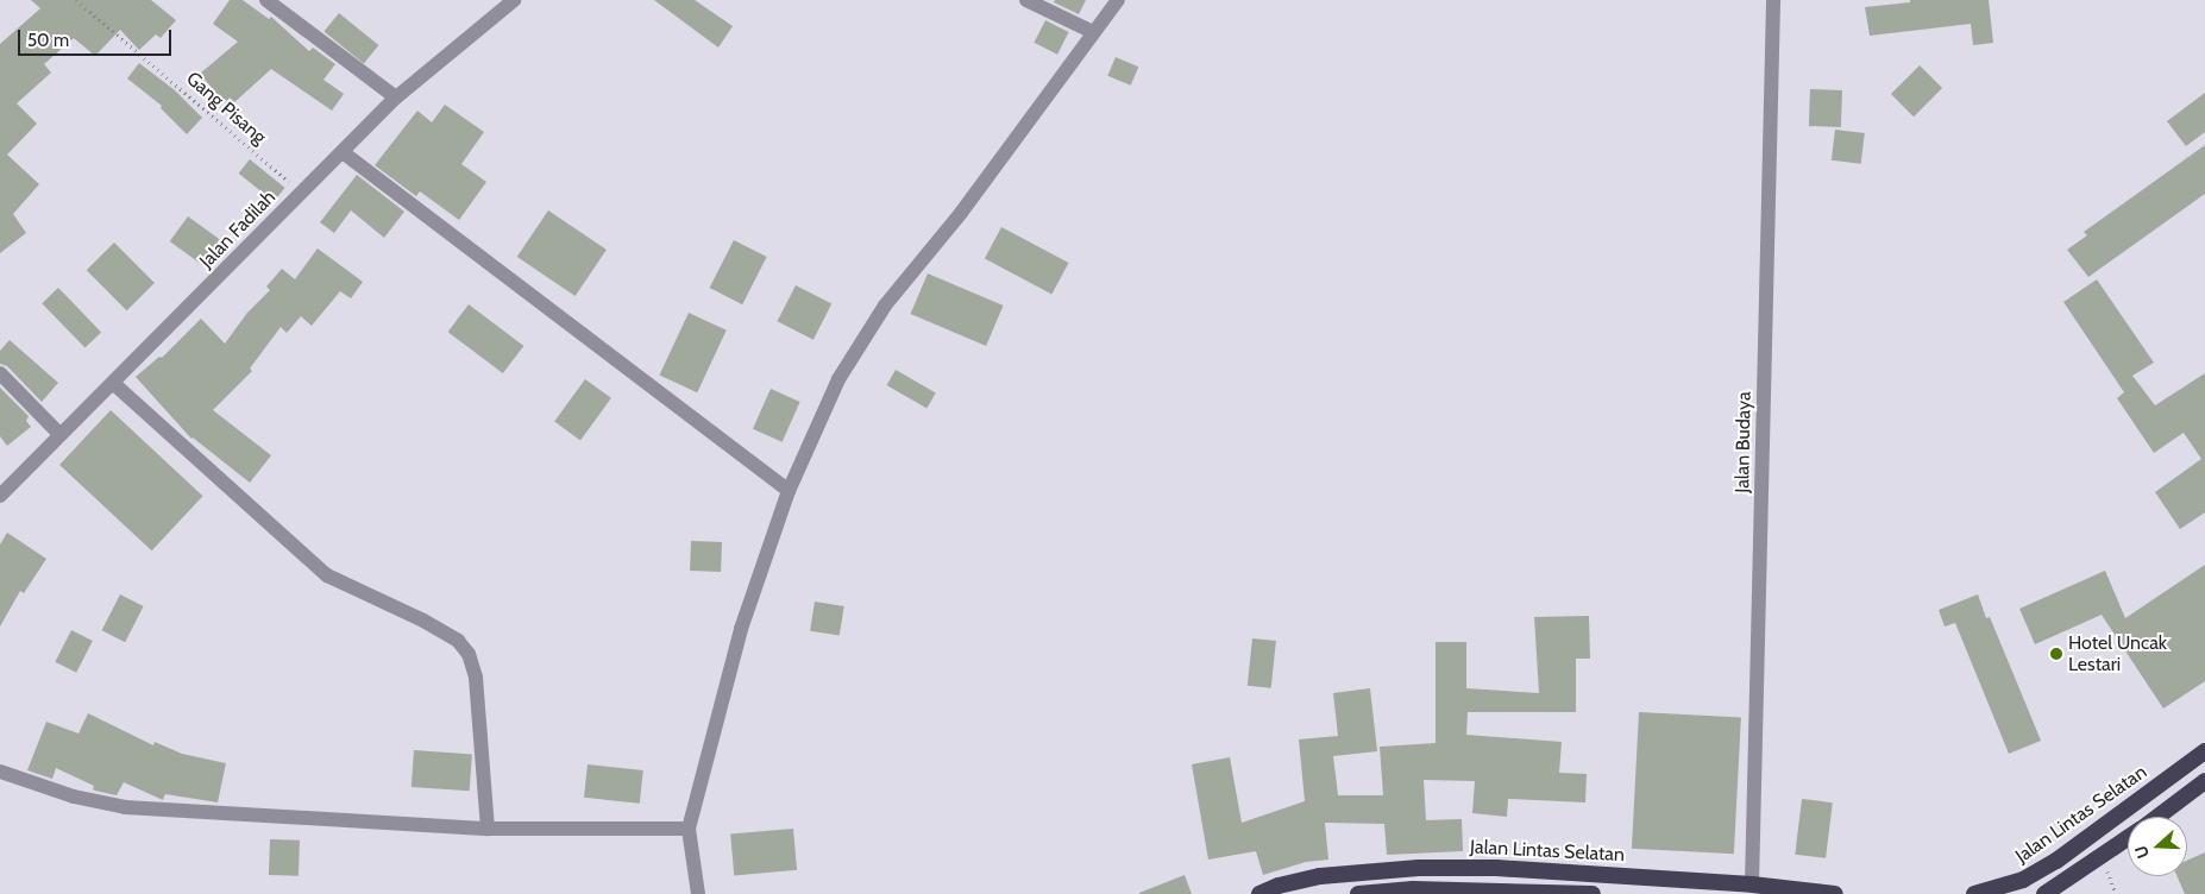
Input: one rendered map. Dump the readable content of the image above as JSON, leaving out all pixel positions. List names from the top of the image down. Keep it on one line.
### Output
{"streets":{"highway":["Jalan Lintas Selatan"],"street":["Jalan Fadilah","Jalan Budaya"],"path":["Gang Pisang"]},"crossings":[["Gang Pisang","Jalan Fadilah"],["Jalan Budaya","Jalan Lintas Selatan"]],"places":["Hotel Uncak Lestari"],"scale_bar":"50 m","north":"left"}
